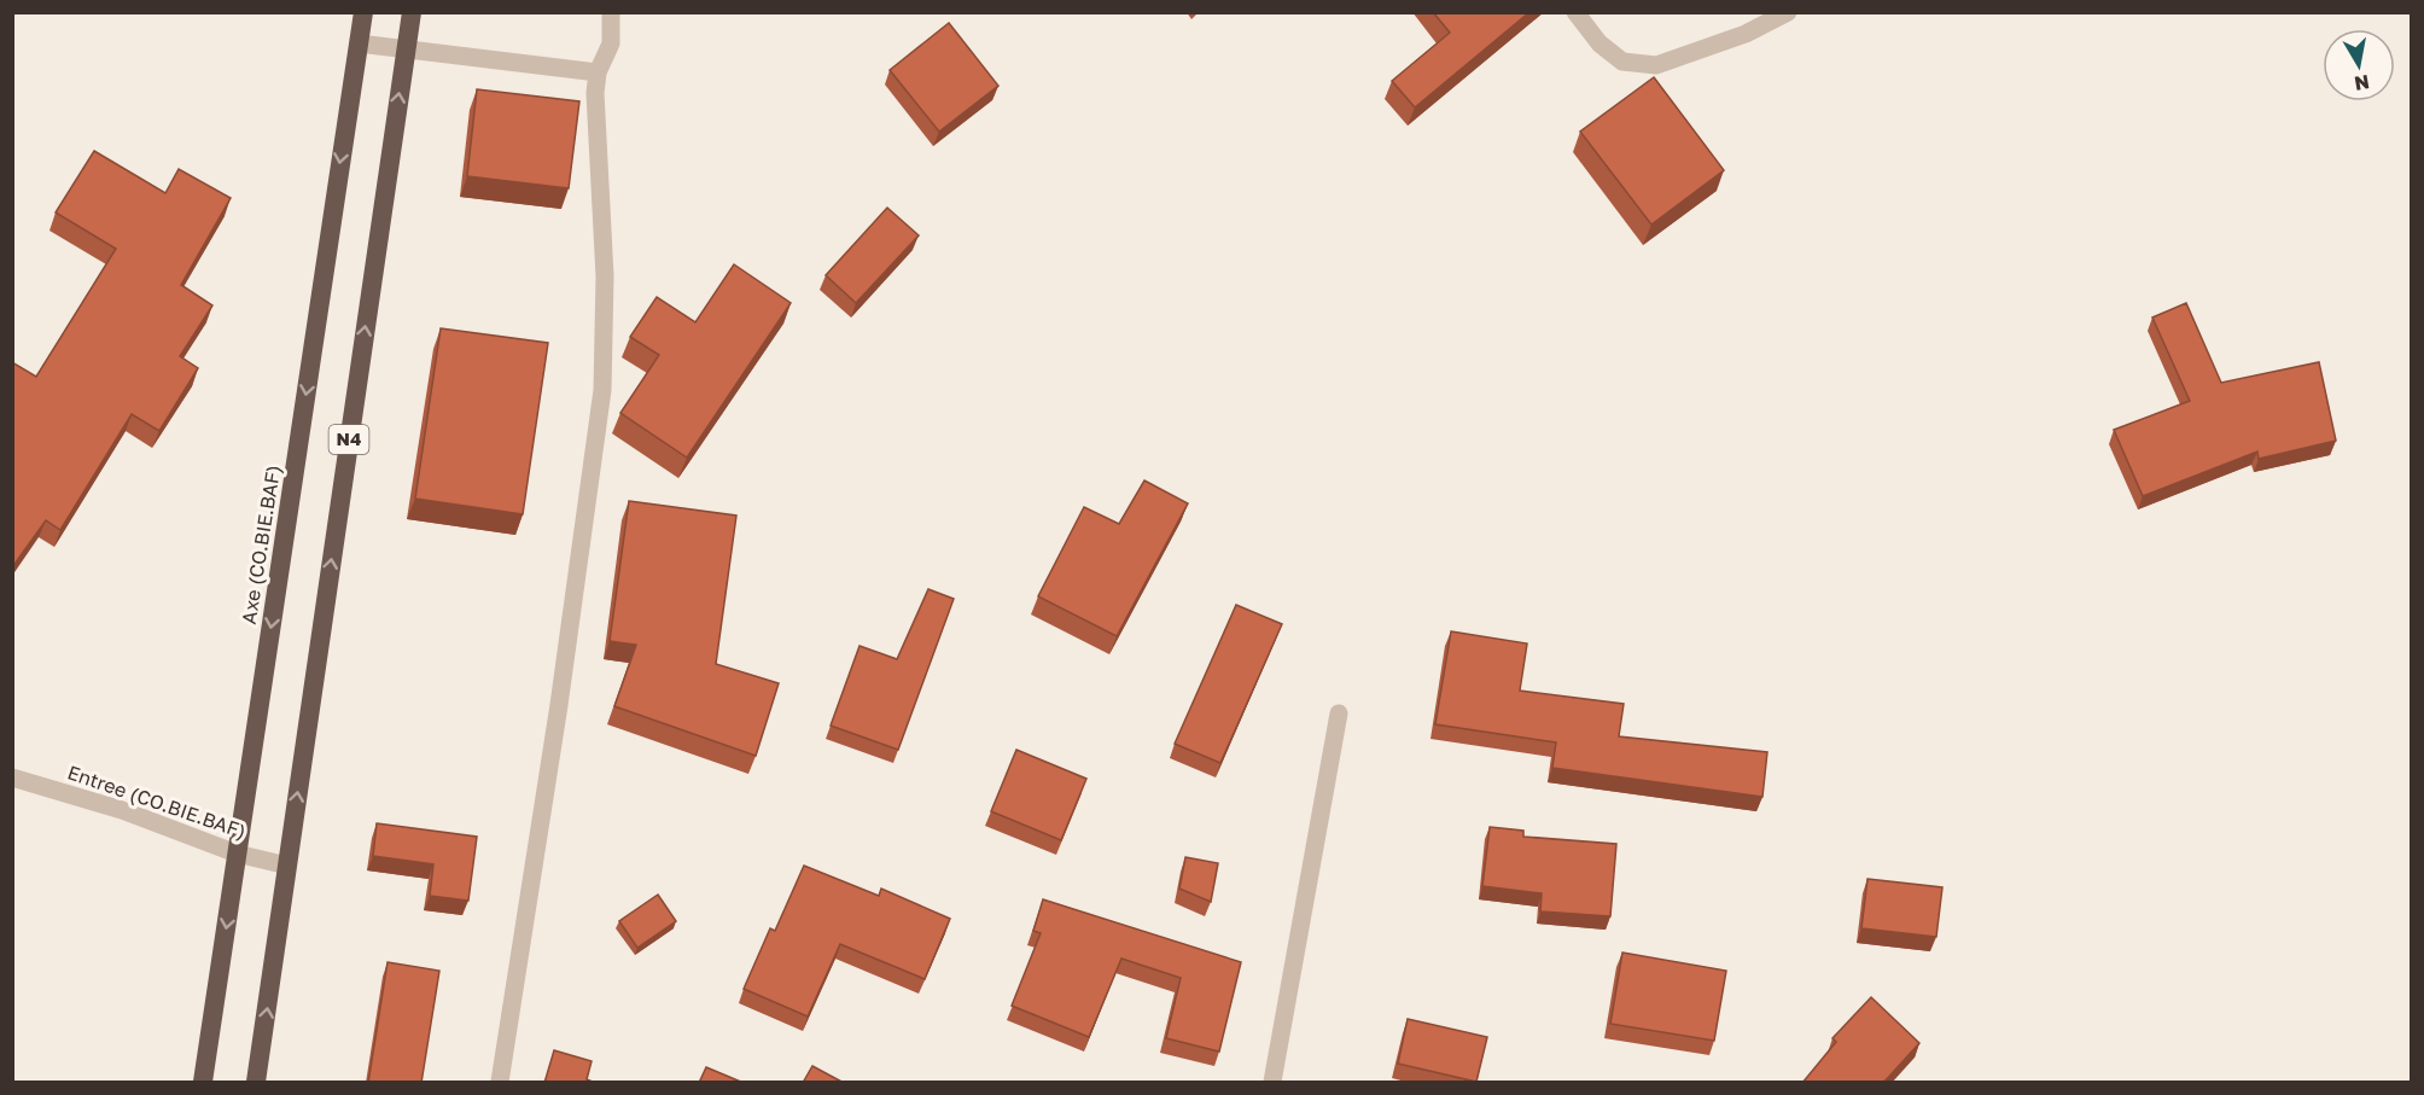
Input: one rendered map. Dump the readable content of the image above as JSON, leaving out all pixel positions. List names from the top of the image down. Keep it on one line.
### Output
{"streets":{"highway":["N4","Axe (CO.BIE.BAF)"],"street":["Entree (CO.BIE.BAF)"]},"crossings":[["N4","Entree (CO.BIE.BAF)"],["Axe (CO.BIE.BAF)","Entree (CO.BIE.BAF)"]],"north":"bottom"}
